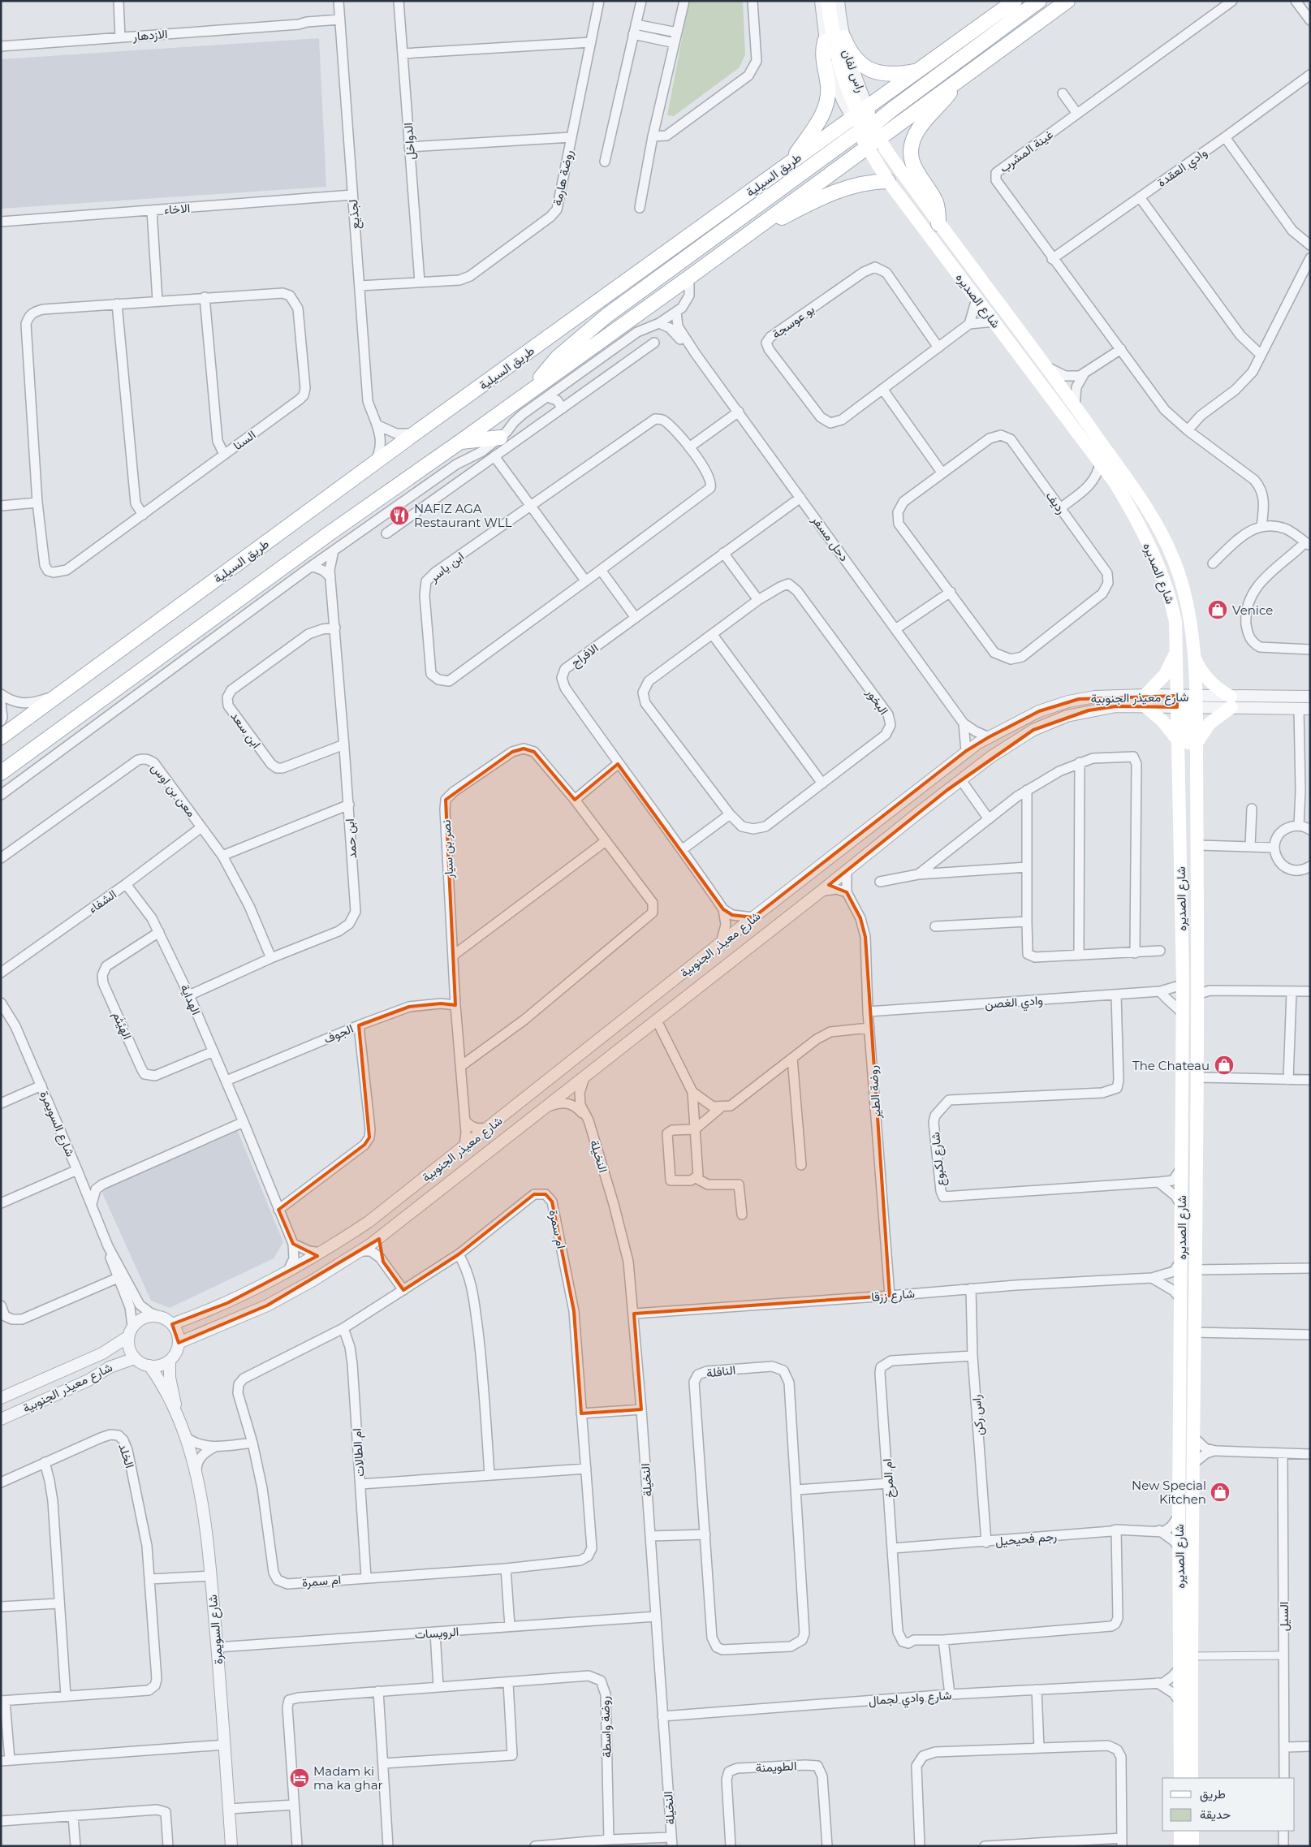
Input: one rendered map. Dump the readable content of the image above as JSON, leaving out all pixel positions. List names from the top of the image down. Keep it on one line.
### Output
{"streets":{"main road":["طريق السيلية","شارع الصديره"],"street":["الازدهار","راس لفان","الدواخل","غينة المشرب","وادي العقدة","روضة هارمة","الاخاء","لجذيع","بو عوسجة","السنا","رديف","دحل مسفر","ابن ياسر","الافراح","شارع معيذر الجنوبية","البخور","ابن سعد","معن بن اوس","ابن حمد","نصر بن سيار","الشفاء","الهداية","وادي الغصن","الهَيْثَم","الجوف","روضة الطير","شارع السويمرة","النخيلة","شارع لكبوع","ام سمرة","شارع زرقا","النافلة","راس ركن","ام الطالات","الخلد","ام المرخ","رجم فحيحيل","السيل","الرويسات","شارع وادي لجمال","روضة واسطة","الطويمنة"]},"crossings":[["الازدهار","لجذيع"],["راس لفان","طريق السيلية"],["راس لفان","شارع الصديره"],["الدواخل","روضة هارمة"],["غينة المشرب","وادي العقدة"],["طريق السيلية","لجذيع"],["طريق السيلية","شارع الصديره"],["روضة هارمة","لجذيع"],["الاخاء","لجذيع"],["شارع الصديره","شارع معيذر الجنوبية"],["شارع الصديره","وادي الغصن"],["شارع الصديره","شارع لكبوع"],["شارع الصديره","شارع زرقا"],["شارع الصديره","شارع وادي لجمال"],["دحل مسفر","الافراح"],["دحل مسفر","شارع معيذر الجنوبية"],["شارع معيذر الجنوبية","نصر بن سيار"],["شارع معيذر الجنوبية","الهداية"],["شارع معيذر الجنوبية","روضة الطير"],["شارع معيذر الجنوبية","شارع السويمرة"],["شارع معيذر الجنوبية","النخيلة"],["ابن سعد","ابن حمد"],["معن بن اوس","ابن حمد"],["معن بن اوس","الشفاء"],["ابن حمد","الهداية"],["نصر بن سيار","الجوف"],["الشفاء","الهداية"],["الهداية","الهَيْثَم"],["الهداية","الجوف"],["وادي الغصن","روضة الطير"],["وادي الغصن","شارع لكبوع"],["روضة الطير","شارع زرقا"],["شارع السويمرة","الرويسات"],["النخيلة","شارع زرقا"],["النخيلة","الرويسات"],["النخيلة","شارع وادي لجمال"],["ام سمرة","ام الطالات"],["شارع زرقا","راس ركن"],["راس ركن","ام المرخ"],["راس ركن","رجم فحيحيل"],["ام المرخ","رجم فحيحيل"]],"places":{"restaurant":["NAFIZ AGA Restaurant WLL"],"shop":["Venice","The Chateau","New Special Kitchen"],"hotel":["Madam ki ma ka ghar"]},"legend":["طريق","حديقة"]}
